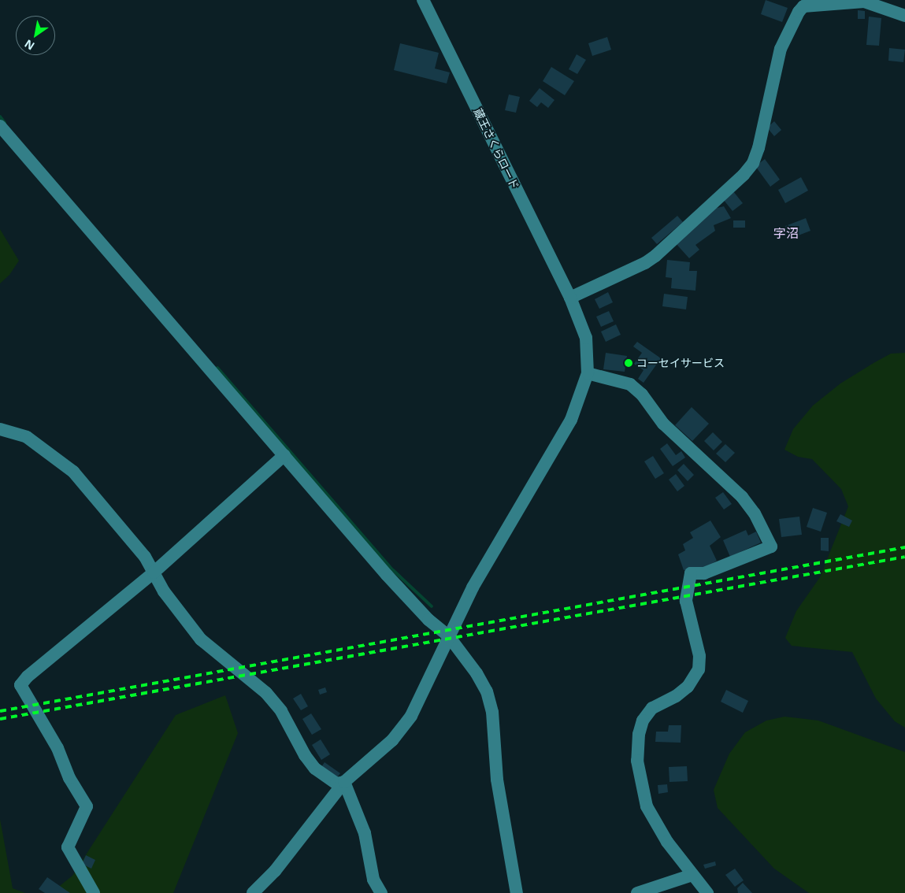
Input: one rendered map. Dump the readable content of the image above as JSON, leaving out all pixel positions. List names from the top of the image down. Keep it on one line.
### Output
{"streets":{"street":["蔵王さくらロード"]},"districts":["字沼"],"places":["コーセイサービス"],"north":"bottom left"}
